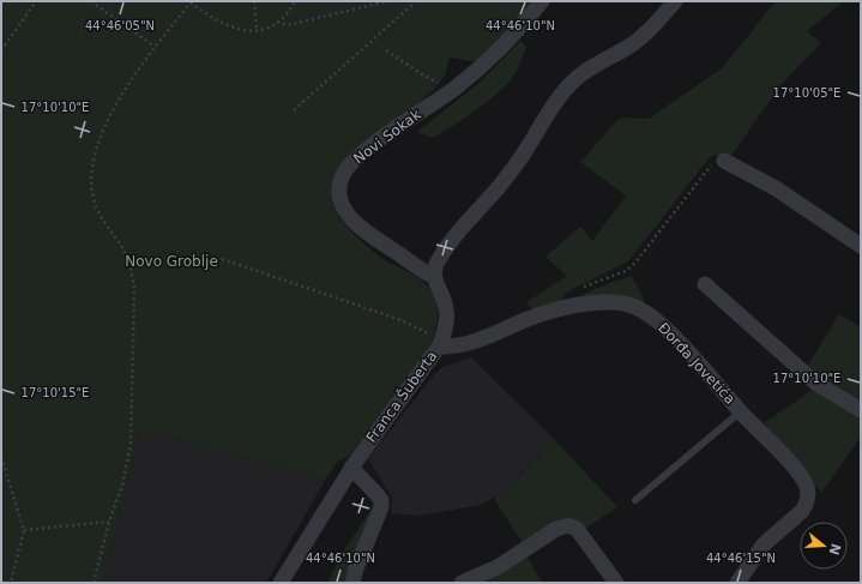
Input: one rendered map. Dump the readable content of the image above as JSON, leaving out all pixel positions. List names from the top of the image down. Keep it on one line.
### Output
{"streets":{"street":["Novi Sokak","Đorđa Jovetića","Franca Šuberta"]},"crossings":[["Novi Sokak","Franca Šuberta"],["Đorđa Jovetića","Franca Šuberta"]],"parks":["Novo Groblje"],"north":"right","coordinates":["44°46'05\"N","44°46'10\"N","17°10'05\"E","17°10'10\"E","17°10'15\"E","44°46'15\"N"]}
